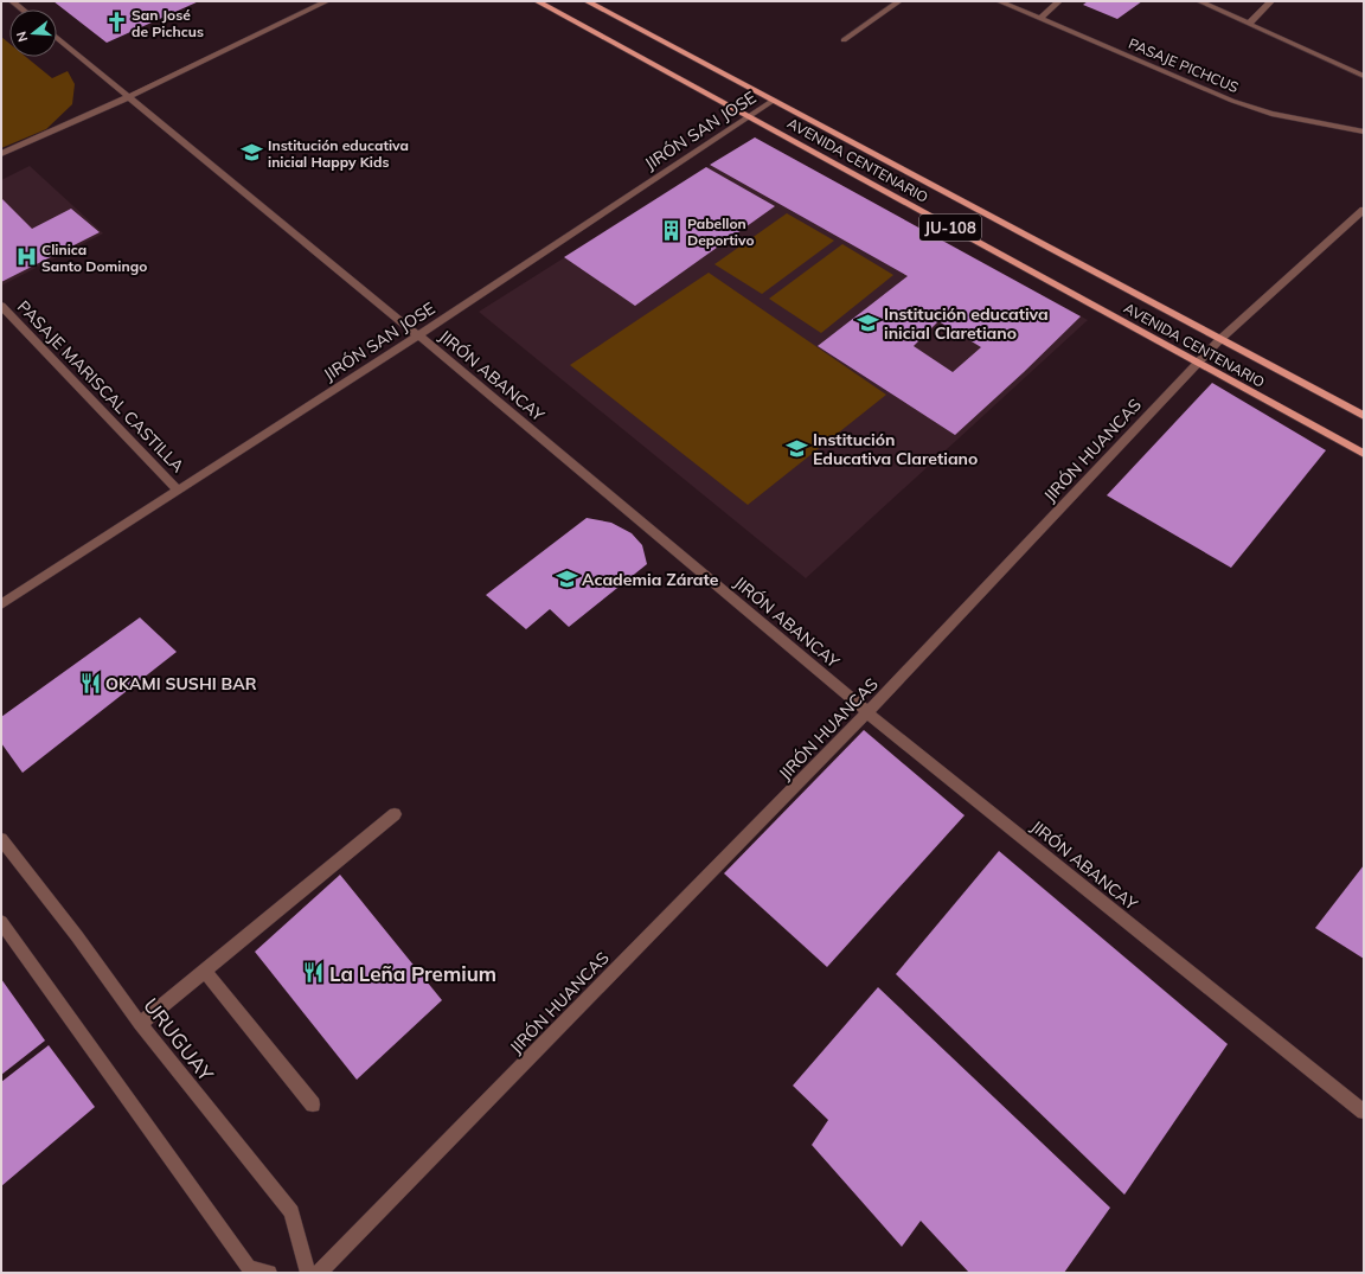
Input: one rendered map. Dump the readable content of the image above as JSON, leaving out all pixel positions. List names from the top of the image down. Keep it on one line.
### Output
{"streets":{"main road":["AVENIDA CENTENARIO","JU-108"],"street":["PASAJE PICHCUS","JIRÓN SAN JOSE","JIRÓN ABANCAY","PASAJE MARISCAL CASTILLA","JIRÓN HUANCAS","URUGUAY"]},"crossings":[["JIRÓN SAN JOSE","AVENIDA CENTENARIO"],["JIRÓN SAN JOSE","JIRÓN ABANCAY"],["JIRÓN SAN JOSE","PASAJE MARISCAL CASTILLA"],["AVENIDA CENTENARIO","JIRÓN HUANCAS"],["JIRÓN ABANCAY","JIRÓN HUANCAS"]],"places":{"church":["San José de Pichcus"],"school or university":["Institución educativa inicial Happy Kids","Institución educativa inicial Claretiano","Institución Educativa Claretiano","Academia Zárate"],"building":["Pabellon Deportivo"],"hospital":["Clinica Santo Domingo"],"restaurant":["OKAMI SUSHI BAR","La Leña Premium"]},"north":"left"}
